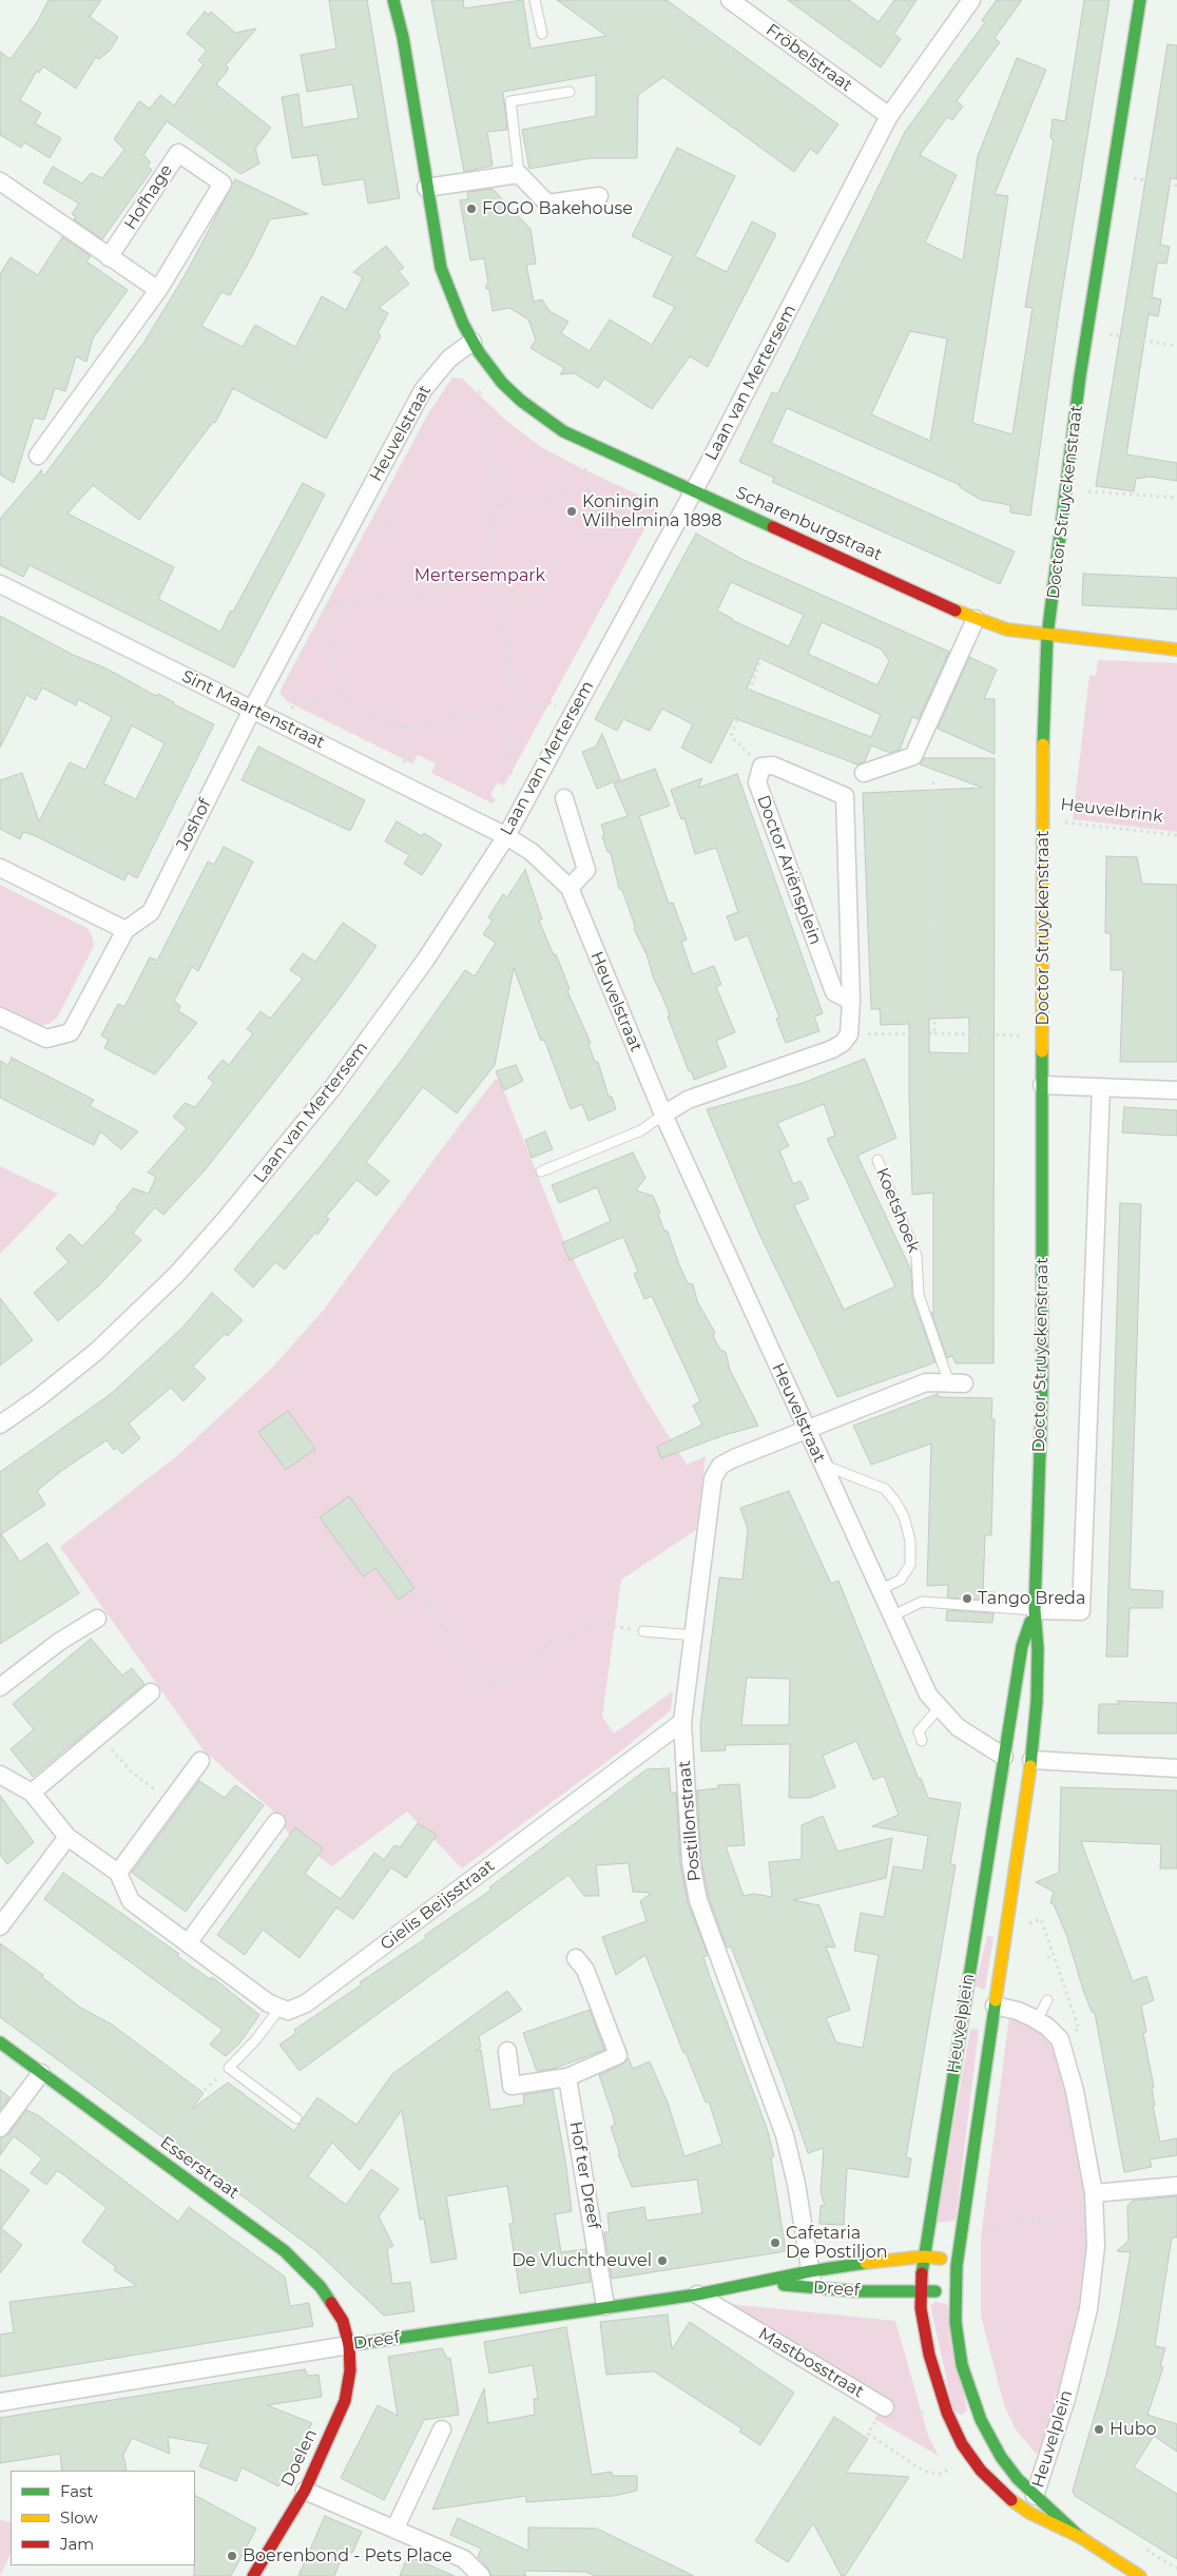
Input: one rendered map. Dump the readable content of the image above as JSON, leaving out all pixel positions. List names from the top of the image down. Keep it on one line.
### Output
{"streets":{"street":["Fröbelstraat","Hofhage","Laan van Mertersem","Heuvelstraat","Doctor Struyckenstraat","Scharenburgstraat","Sint Maartenstraat","Joshof","Doctor Ariënsplein","Koetshoek","Postillonstraat","Gielis Beijsstraat","Heuvelplein","Esserstraat","Hof ter Dreef","Dreef","Mastbosstraat","Doelen"],"path":["Heuvelbrink"]},"crossings":[["Fröbelstraat","Laan van Mertersem"],["Laan van Mertersem","Heuvelstraat"],["Laan van Mertersem","Scharenburgstraat"],["Laan van Mertersem","Sint Maartenstraat"],["Heuvelstraat","Doctor Struyckenstraat"],["Heuvelstraat","Scharenburgstraat"],["Heuvelstraat","Sint Maartenstraat"],["Heuvelstraat","Joshof"],["Heuvelstraat","Koetshoek"],["Heuvelstraat","Postillonstraat"],["Heuvelstraat","Heuvelplein"],["Doctor Struyckenstraat","Scharenburgstraat"],["Doctor Struyckenstraat","Heuvelbrink"],["Doctor Struyckenstraat","Heuvelplein"],["Sint Maartenstraat","Joshof"],["Koetshoek","Postillonstraat"],["Postillonstraat","Gielis Beijsstraat"],["Postillonstraat","Dreef"],["Heuvelplein","Dreef"],["Esserstraat","Dreef"],["Esserstraat","Doelen"],["Hof ter Dreef","Dreef"],["Dreef","Mastbosstraat"],["Dreef","Doelen"]],"parks":["Mertersempark"],"places":["FOGO Bakehouse","Koningin Wilhelmina 1898","Tango Breda","Cafetaria De Postiljon","De Vluchtheuvel","Hubo","Boerenbond - Pets Place"],"legend":["Fast","Slow","Jam"]}
